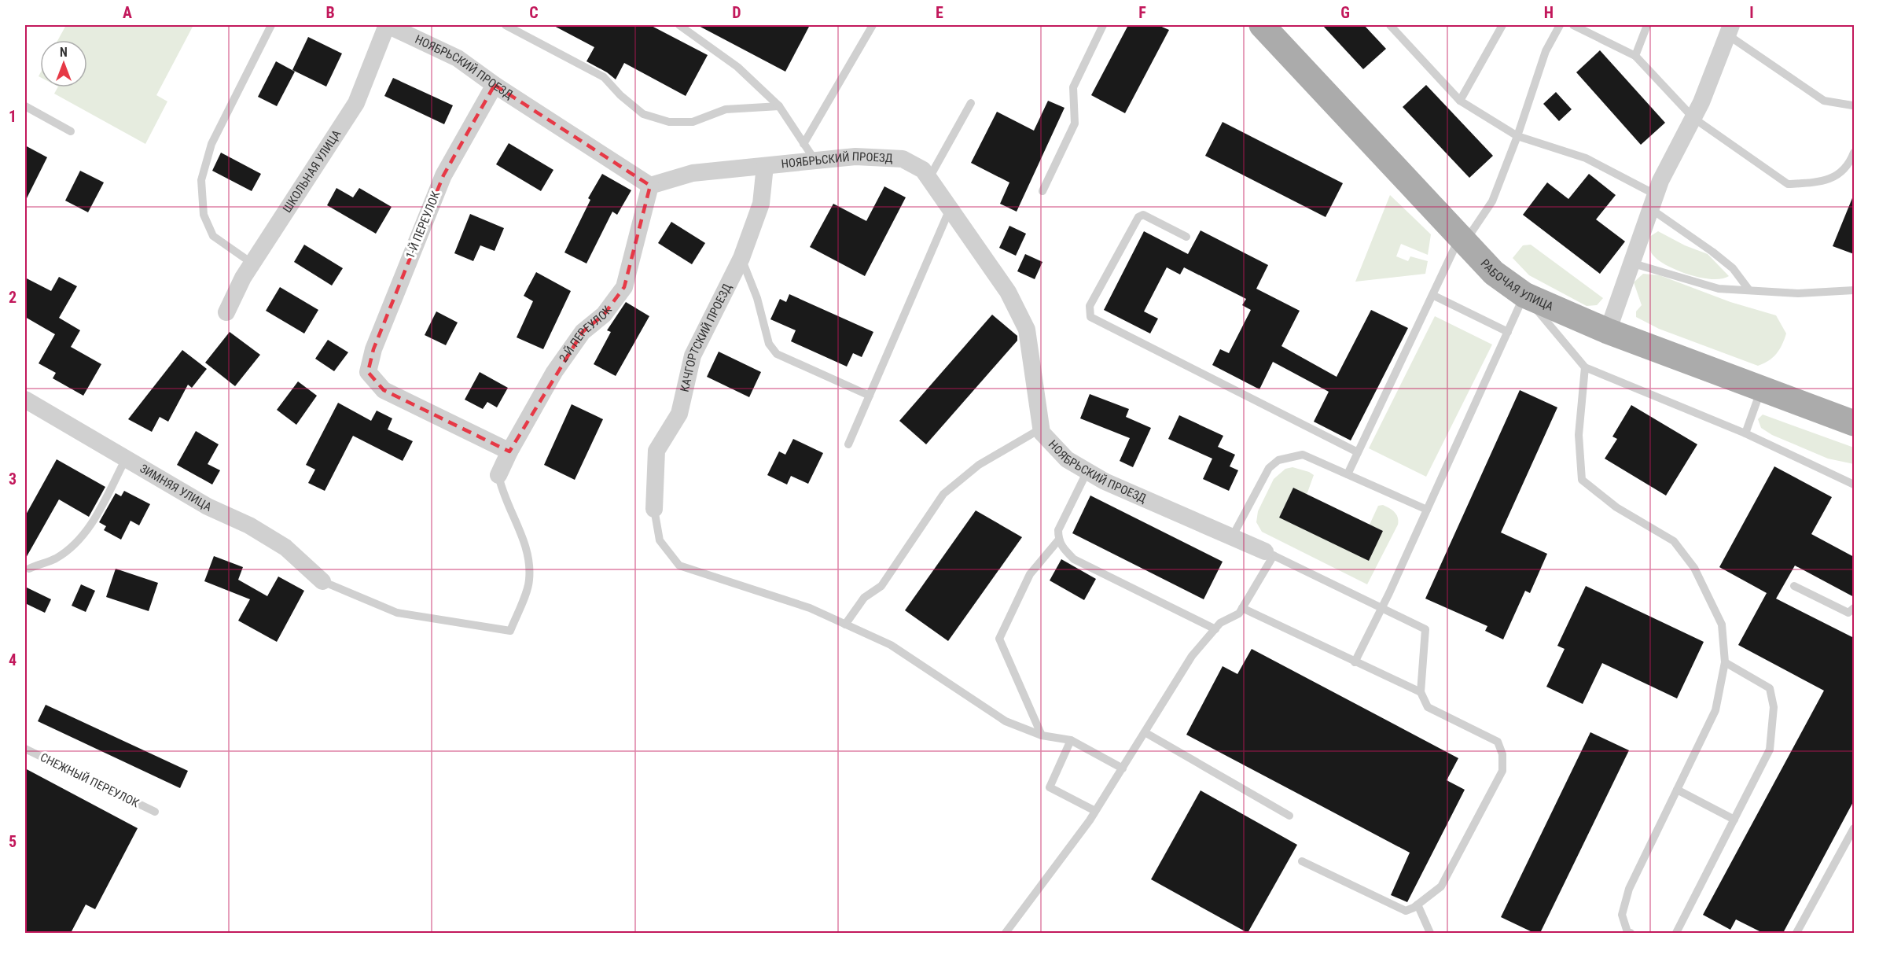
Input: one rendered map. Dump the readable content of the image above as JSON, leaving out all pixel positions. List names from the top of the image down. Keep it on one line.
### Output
{"streets":{"main road":["РАБОЧАЯ УЛИЦА"],"street":["НОЯБРЬСКИЙ ПРОЕЗД","ШКОЛЬНАЯ УЛИЦА","1-Й ПЕРЕУЛОК","2-Й ПЕРЕУЛОК","КАЧГОРТСКИЙ ПРОЕЗД","ЗИМНЯЯ УЛИЦА"],"lane":["СНЕЖНЫЙ ПЕРЕУЛОК"]},"crossings":[["НОЯБРЬСКИЙ ПРОЕЗД","ШКОЛЬНАЯ УЛИЦА"],["НОЯБРЬСКИЙ ПРОЕЗД","1-Й ПЕРЕУЛОК"],["НОЯБРЬСКИЙ ПРОЕЗД","2-Й ПЕРЕУЛОК"],["НОЯБРЬСКИЙ ПРОЕЗД","КАЧГОРТСКИЙ ПРОЕЗД"],["1-Й ПЕРЕУЛОК","2-Й ПЕРЕУЛОК"]],"north":"top","grid":{"columns":["A","B","C","D","E","F","G","H","I"],"rows":["1","2","3","4","5"]}}
